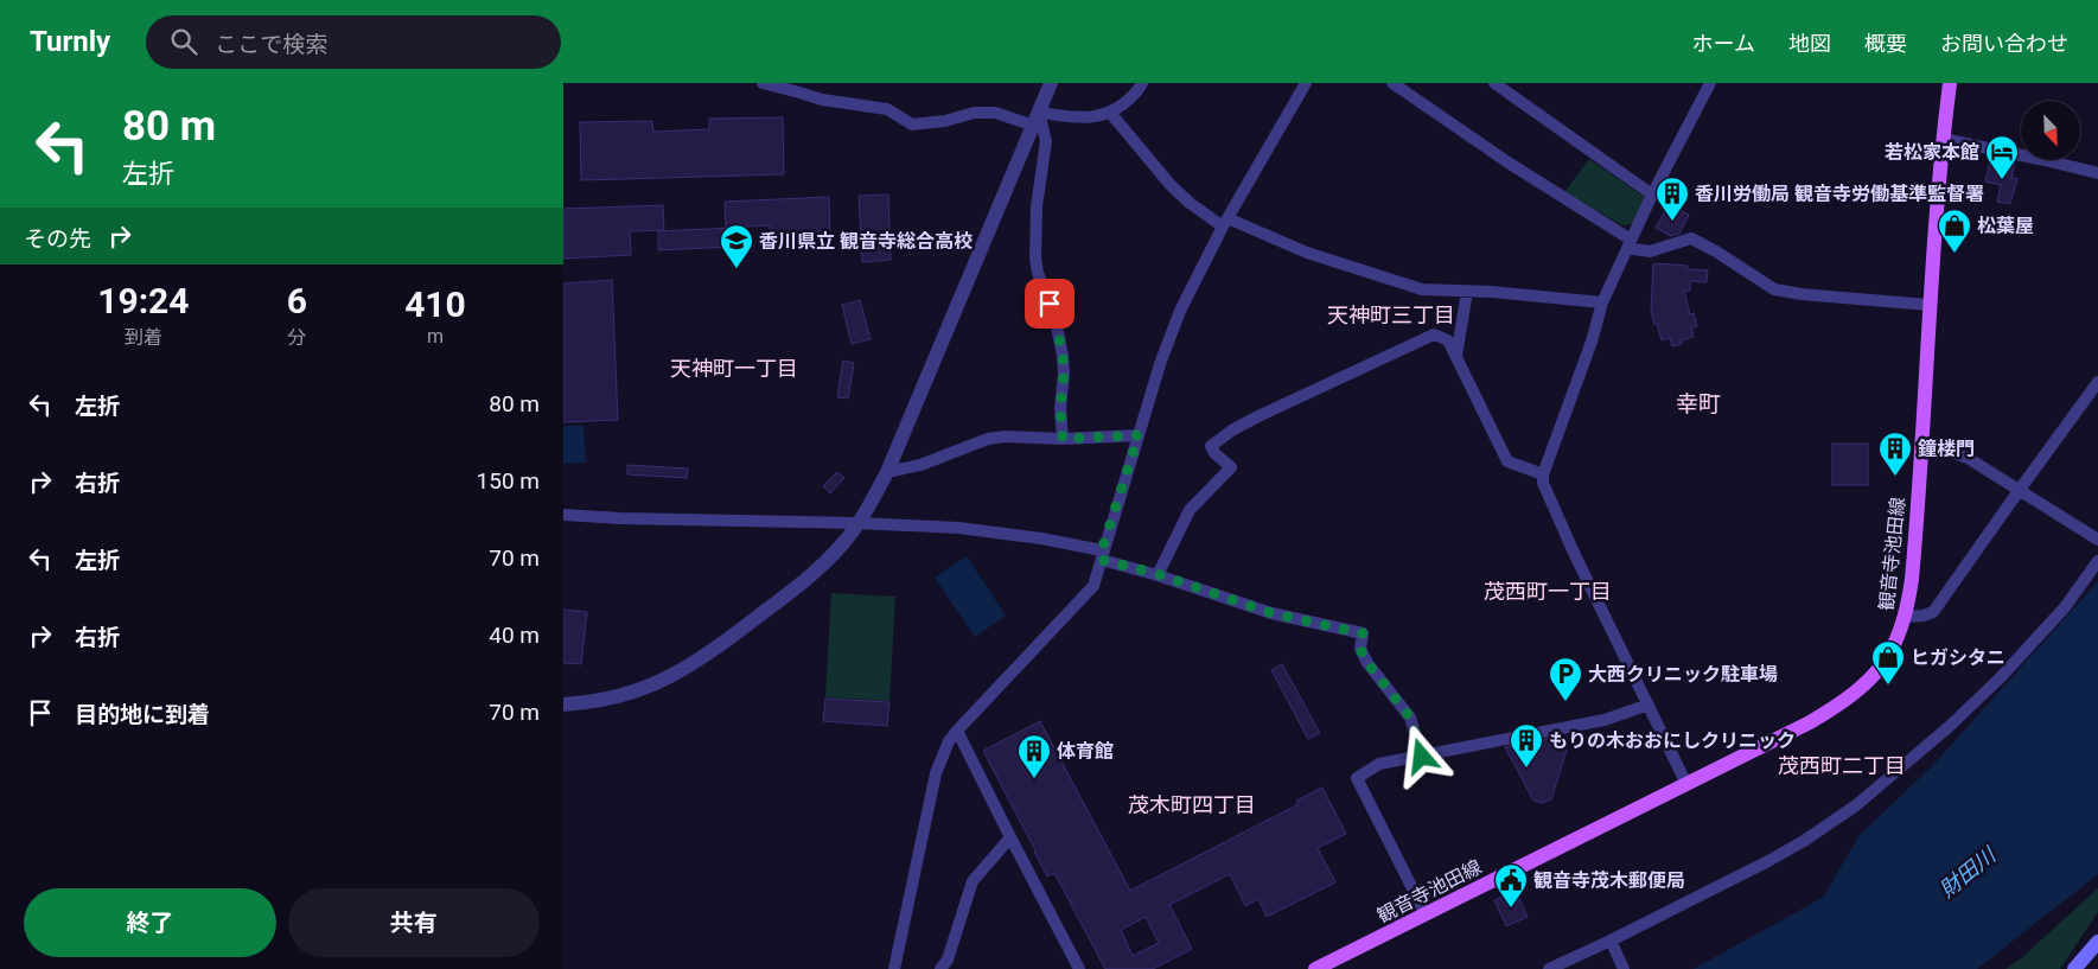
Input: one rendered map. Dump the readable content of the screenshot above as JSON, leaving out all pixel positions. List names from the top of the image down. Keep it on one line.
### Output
{"streets":{"main road":["観音寺池田線"]},"districts":["天神町三丁目","天神町一丁目","幸町","茂西町一丁目","茂西町二丁目","茂木町四丁目"],"water":["財田川"],"places":{"hotel":["若松家本館"],"building":["香川労働局 観音寺労働基準監督署","鐘楼門","もりの木おおにしクリニック","体育館"],"shop":["松葉屋","ヒガシタニ"],"school or university":["香川県立 観音寺総合高校"],"parking":["大西クリニック駐車場"],"public building":["観音寺茂木郵便局"]},"north":"bottom right","page":{"header":"Turnly","search":"ここで検索","nav":["ホーム","地図","概要","お問い合わせ"],"turn":["80 m","左折"],"then":"その先","eta":["19:24","到着","6","分","410","m"],"list":[{"name":"左折","value":"80 m"},{"name":"右折","value":"150 m"},{"name":"左折","value":"70 m"},{"name":"右折","value":"40 m"},{"name":"目的地に到着","value":"70 m"}],"buttons":["終了","共有"]}}
